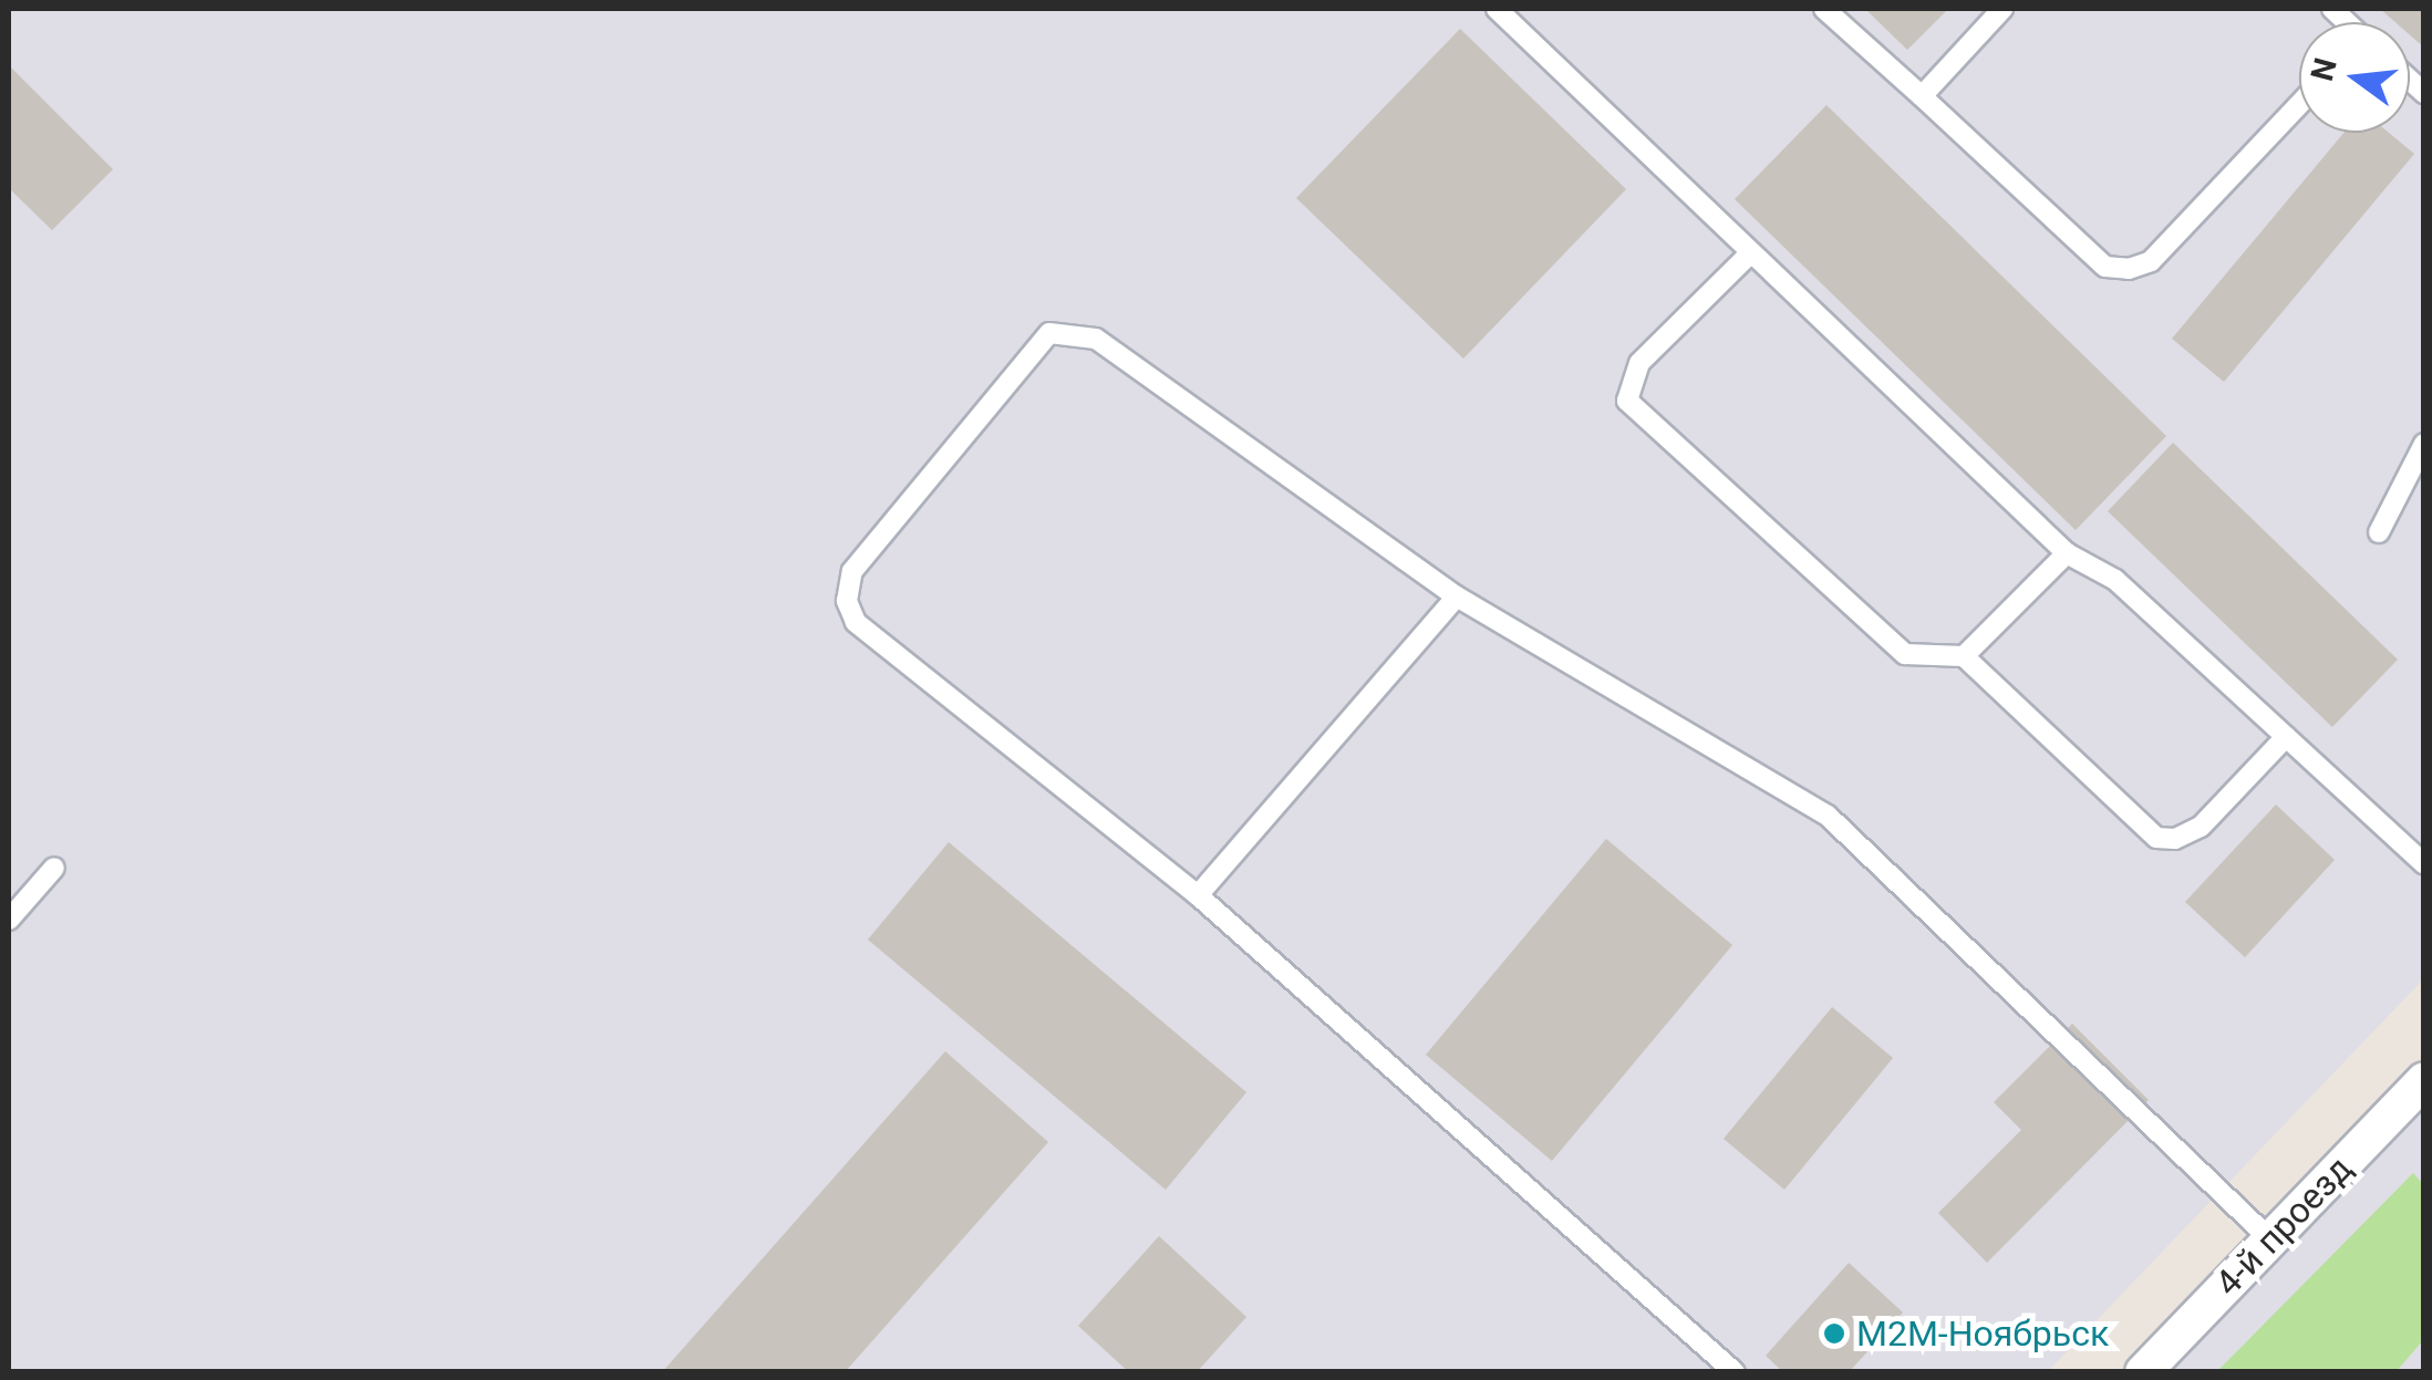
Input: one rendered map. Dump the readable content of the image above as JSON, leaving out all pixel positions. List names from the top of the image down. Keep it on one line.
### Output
{"streets":{"street":["4-й проезд"]},"places":["М2М-Ноябрьск"],"north":"left"}
